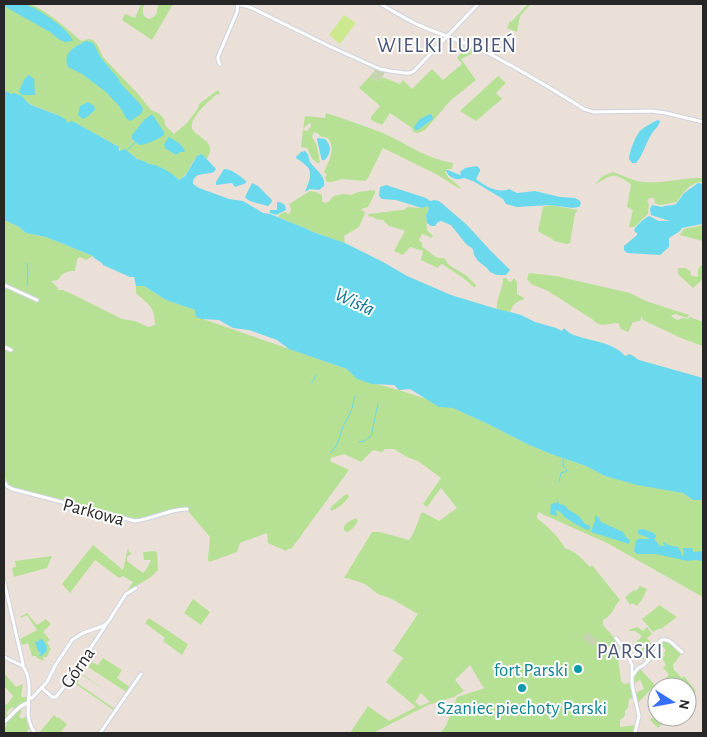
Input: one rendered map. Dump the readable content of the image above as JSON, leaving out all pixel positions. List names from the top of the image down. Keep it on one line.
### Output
{"streets":{"street":["Parkowa","Górna"]},"districts":["WIELKI LUBIEŃ","PARSKI"],"water":["Wisła"],"places":["fort Parski","Szaniec piechoty Parski"],"north":"right"}
